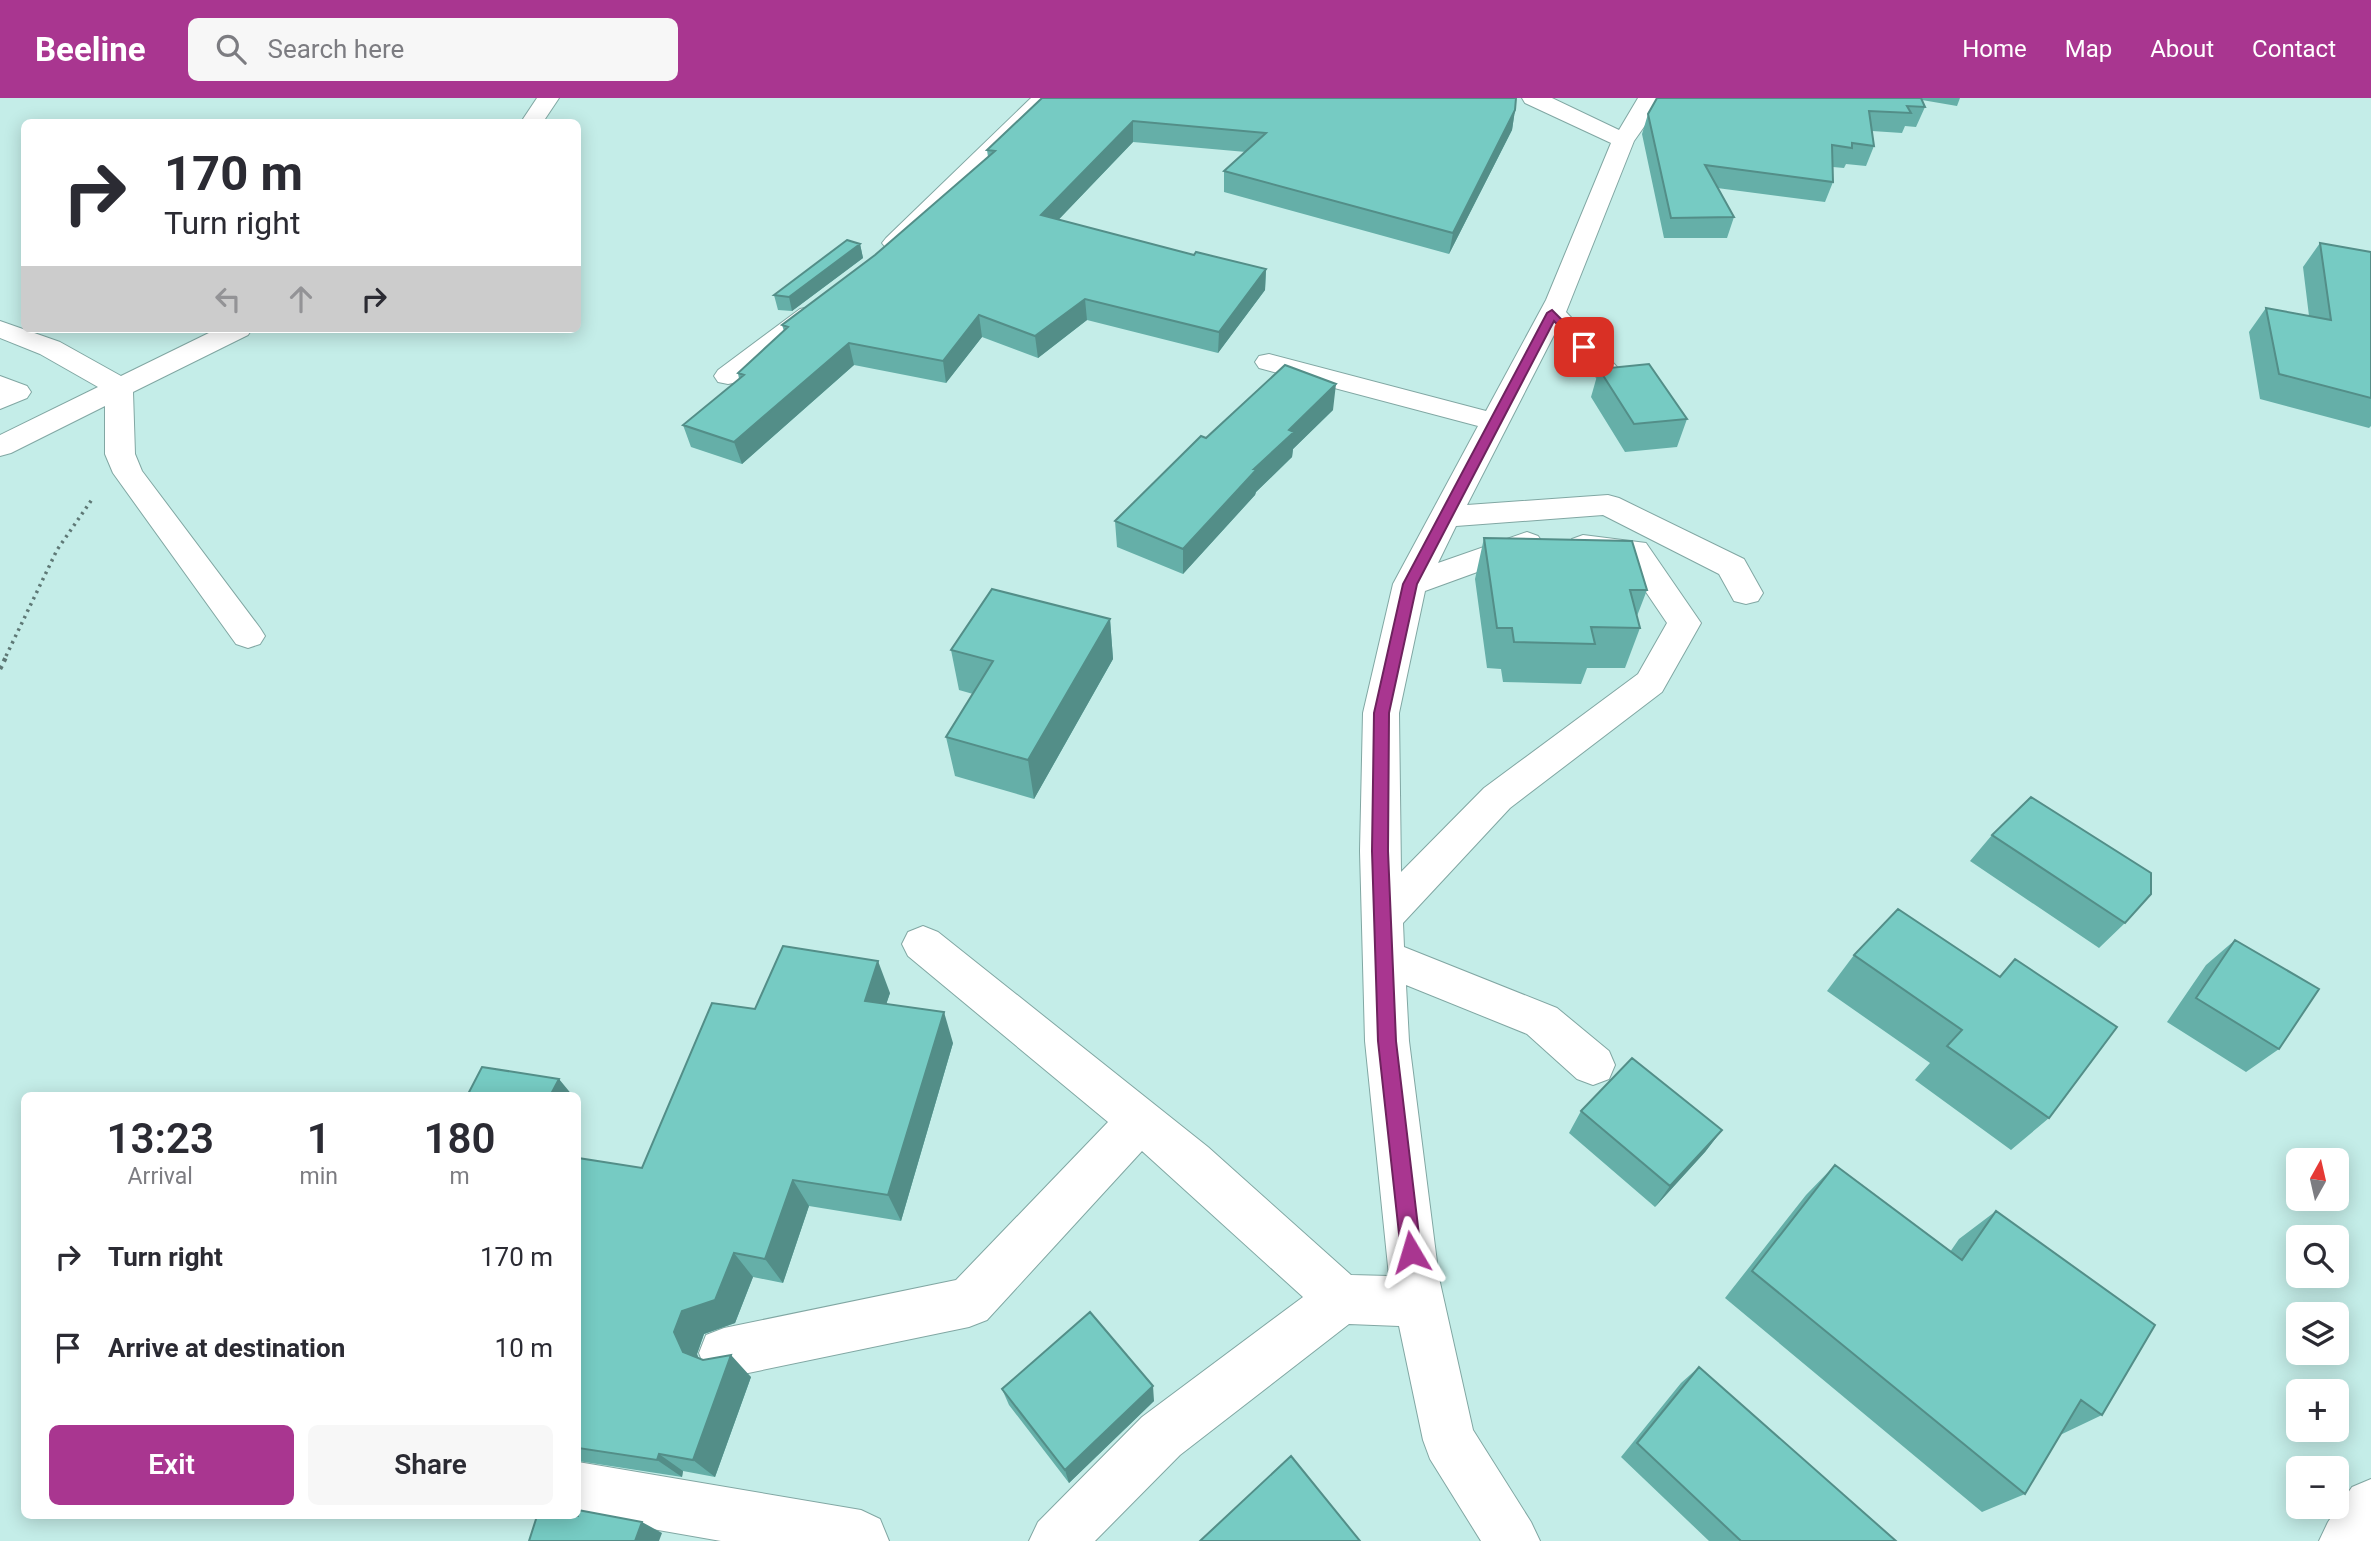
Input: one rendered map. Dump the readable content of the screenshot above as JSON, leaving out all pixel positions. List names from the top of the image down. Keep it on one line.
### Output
{"north":"top","page":{"header":"Beeline","search":"Search here","nav":["Home","Map","About","Contact"],"turn":["170 m","Turn right"],"eta":["13:23","Arrival","1","min","180","m"],"map_buttons":["+","−"],"list":[{"name":"Turn right","value":"170 m"},{"name":"Arrive at destination","value":"10 m"}],"buttons":["Exit","Share"]}}
